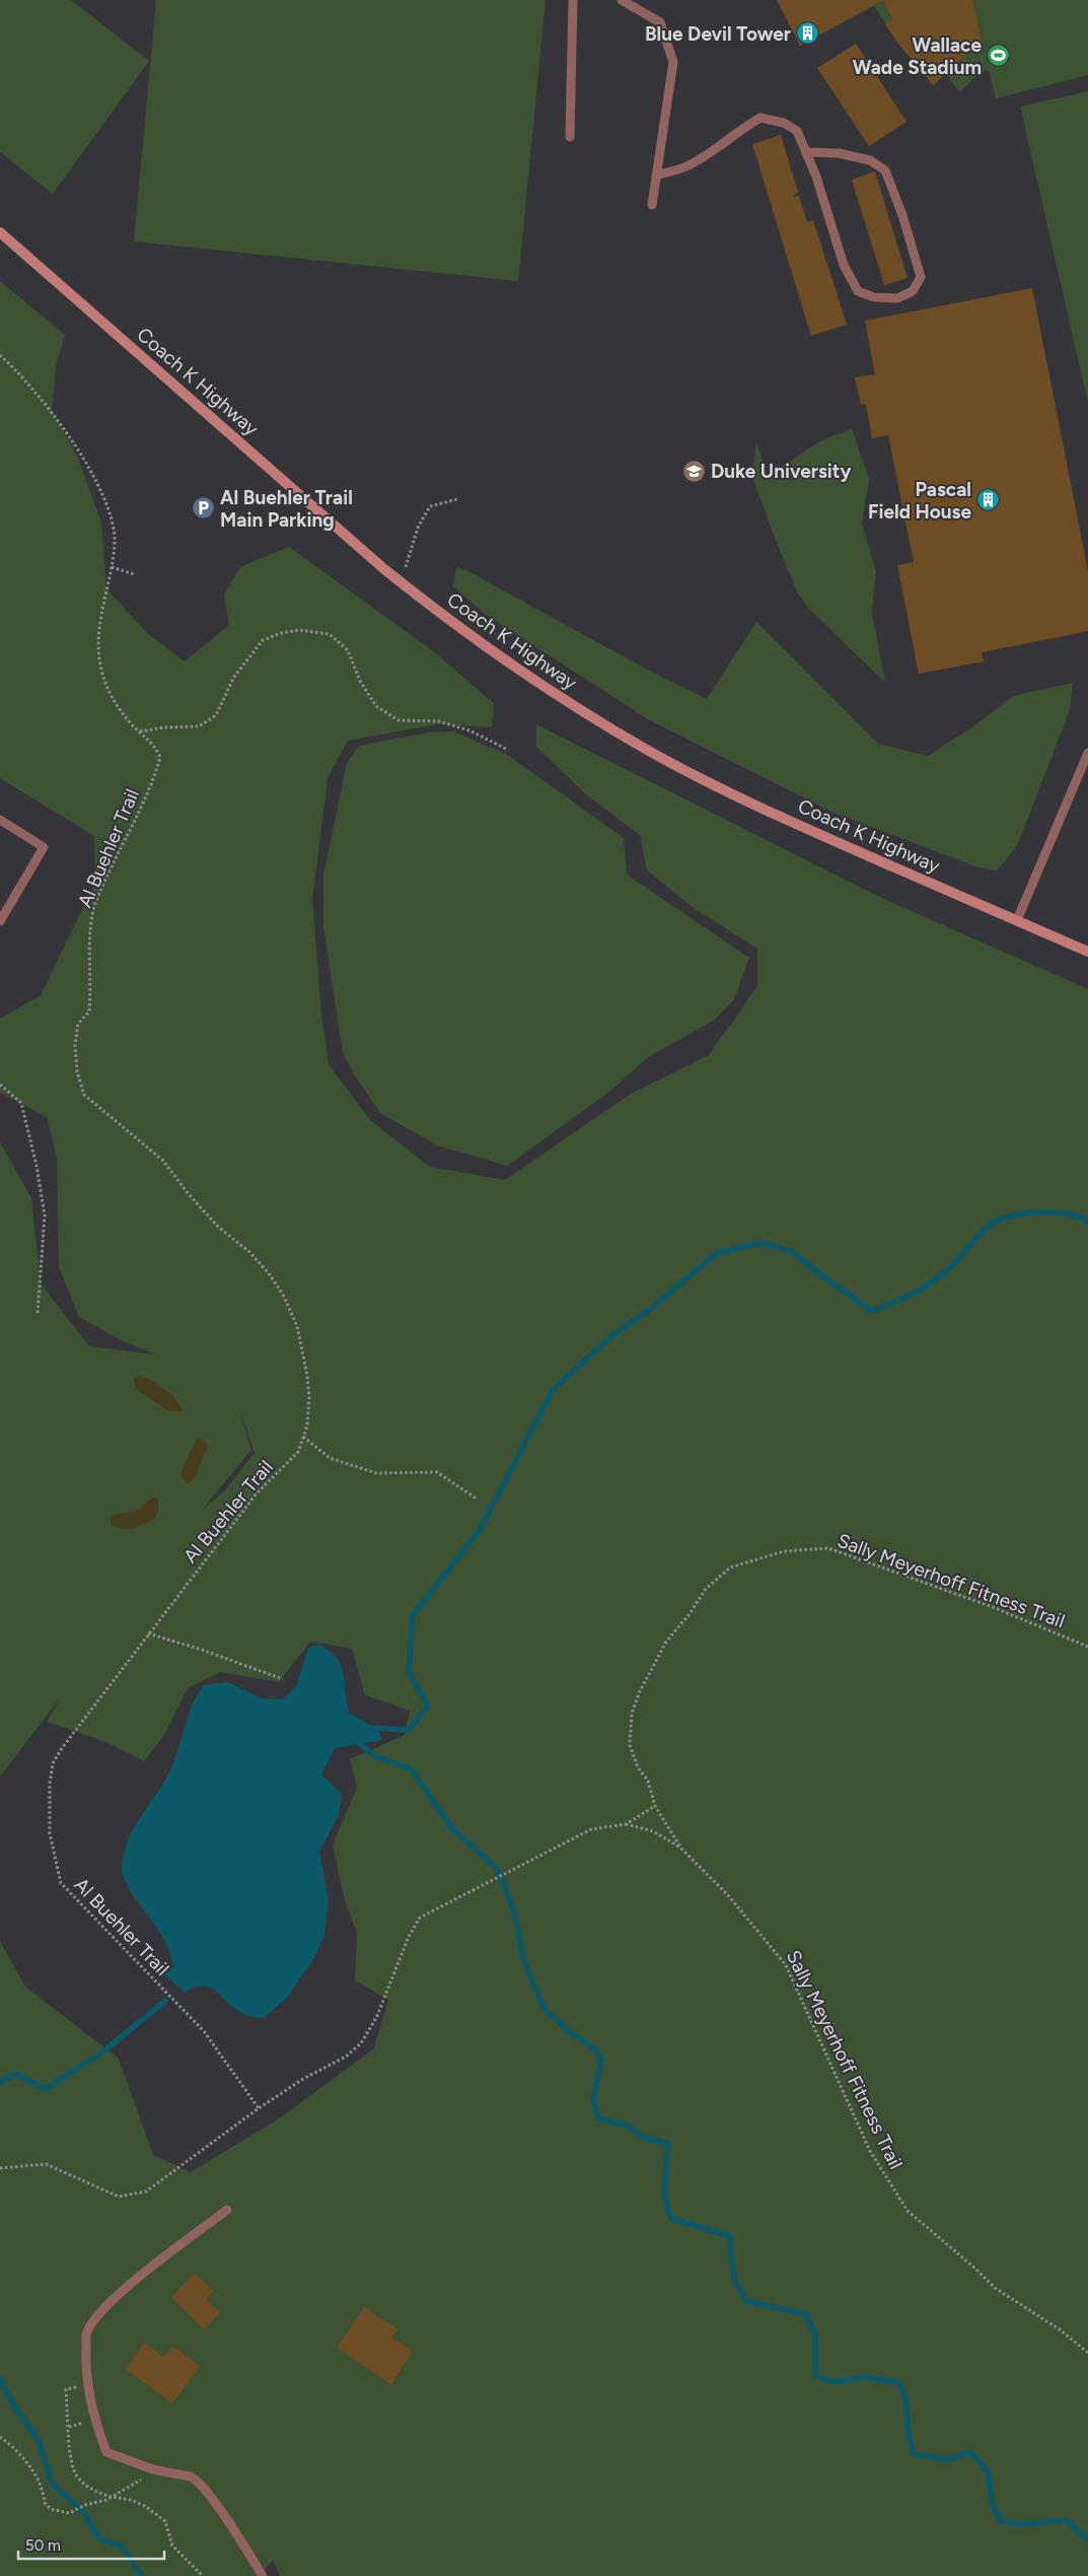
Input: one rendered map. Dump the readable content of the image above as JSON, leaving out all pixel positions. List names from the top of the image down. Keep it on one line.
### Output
{"streets":{"main road":["Coach K Highway"],"path":["Al Buehler Trail","Sally Meyerhoff Fitness Trail"]},"places":{"building":["Blue Devil Tower","Pascal Field House"],"sports":["Wallace Wade Stadium"],"school or university":["Duke University"],"parking":["Al Buehler Trail Main Parking"]},"scale_bar":"50 m"}
